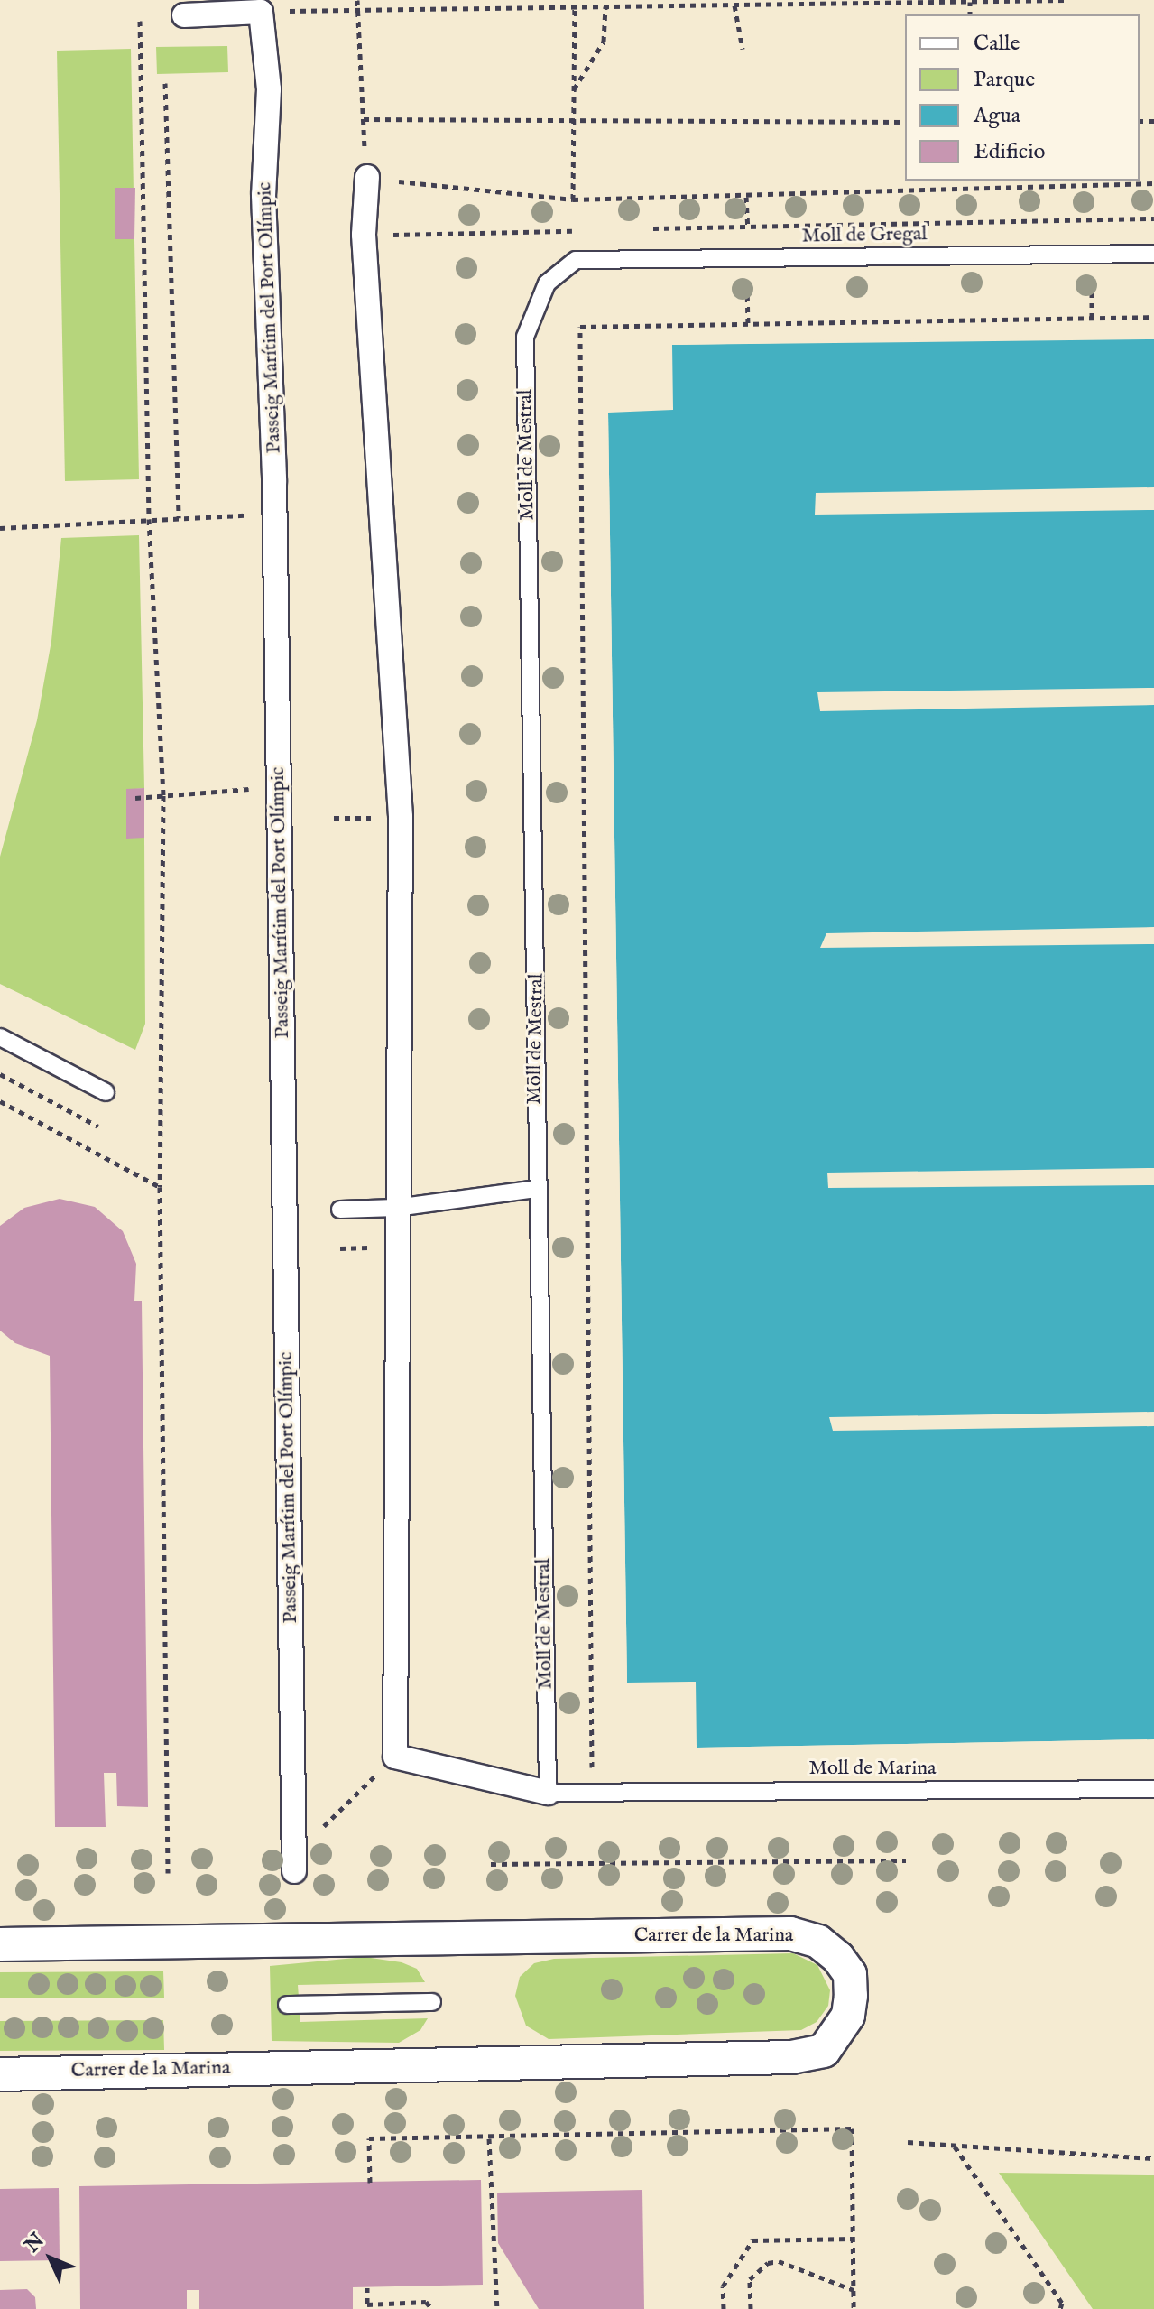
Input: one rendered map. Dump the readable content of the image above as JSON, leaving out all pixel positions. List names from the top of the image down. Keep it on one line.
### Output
{"streets":{"street":["Passeig Marítim del Port Olímpic","Carrer de la Marina"],"lane":["Moll de Gregal","Moll de Mestral","Moll de Marina"]},"crossings":[["Moll de Gregal","Moll de Mestral"]],"legend":["Calle","Parque","Agua","Edificio"],"north":"top left"}
